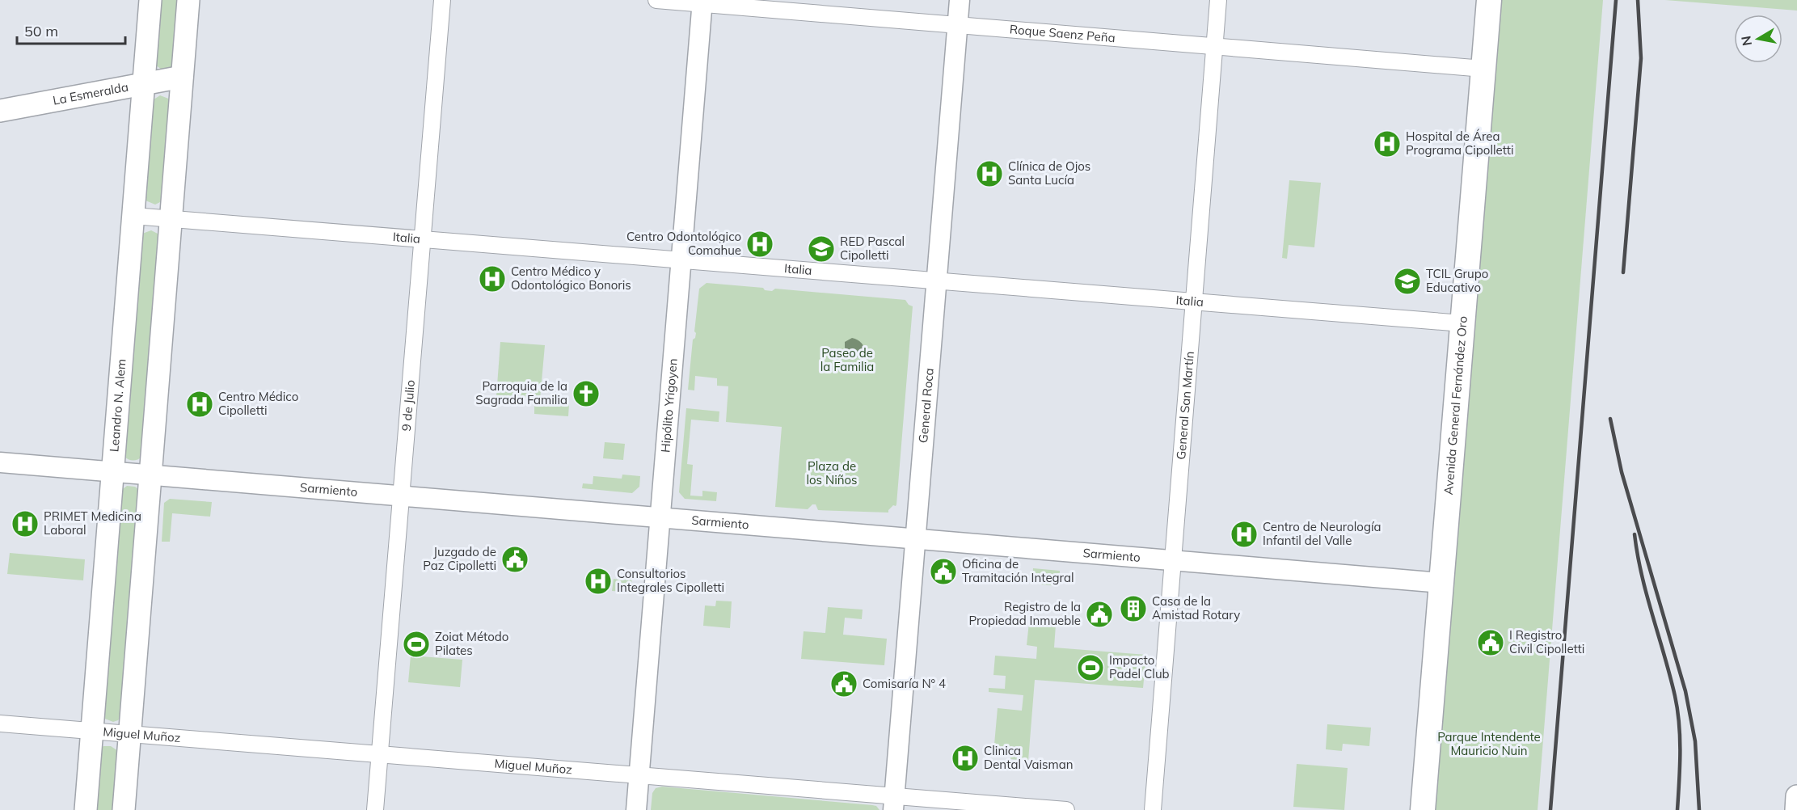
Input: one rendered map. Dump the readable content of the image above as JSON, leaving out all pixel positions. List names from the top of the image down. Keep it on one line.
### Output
{"streets":{"main road":["La Esmeralda","Leandro N. Alem","Avenida General Fernández Oro"],"street":["Roque Saenz Peña","Italia","9 de Julio","Hipólito Yrigoyen","General Roca","General San Martín","Sarmiento","Miguel Muñoz"]},"crossings":[["Roque Saenz Peña","Hipólito Yrigoyen"],["Roque Saenz Peña","General Roca"],["Roque Saenz Peña","General San Martín"],["Roque Saenz Peña","Avenida General Fernández Oro"],["La Esmeralda","Leandro N. Alem"],["Italia","Leandro N. Alem"],["Italia","9 de Julio"],["Italia","Hipólito Yrigoyen"],["Italia","General Roca"],["Italia","General San Martín"],["Italia","Avenida General Fernández Oro"],["Leandro N. Alem","Sarmiento"],["Leandro N. Alem","Miguel Muñoz"],["9 de Julio","Sarmiento"],["9 de Julio","Miguel Muñoz"],["Hipólito Yrigoyen","Sarmiento"],["Hipólito Yrigoyen","Miguel Muñoz"],["General Roca","Sarmiento"],["General Roca","Miguel Muñoz"],["General San Martín","Sarmiento"],["Avenida General Fernández Oro","Sarmiento"]],"parks":["Paseo de la Familia","Plaza de los Niños","Parque Intendente Mauricio Nuin"],"places":{"hospital":["Hospital de Área Programa Cipolletti","Clínica de Ojos Santa Lucía","Centro Odontológico Comahue","Centro Médico y Odontológico Bonoris","Centro Médico Cipolletti","PRIMET Medicina Laboral","Centro de Neurología Infantil del Valle","Consultorios Integrales Cipolletti","Clinica Dental Vaisman"],"school or university":["RED Pascal Cipolletti","TCIL Grupo Educativo"],"church":["Parroquia de la Sagrada Familia"],"public building":["Juzgado de Paz Cipolletti","Oficina de Tramitación Integral","Registro de la Propiedad Inmueble","I Registro Civil Cipolletti","Comisaría N° 4"],"building":["Casa de la Amistad Rotary"],"sports":["Zoiat Método Pilates","Impacto Padel Club"]},"scale_bar":"50 m","north":"left"}
